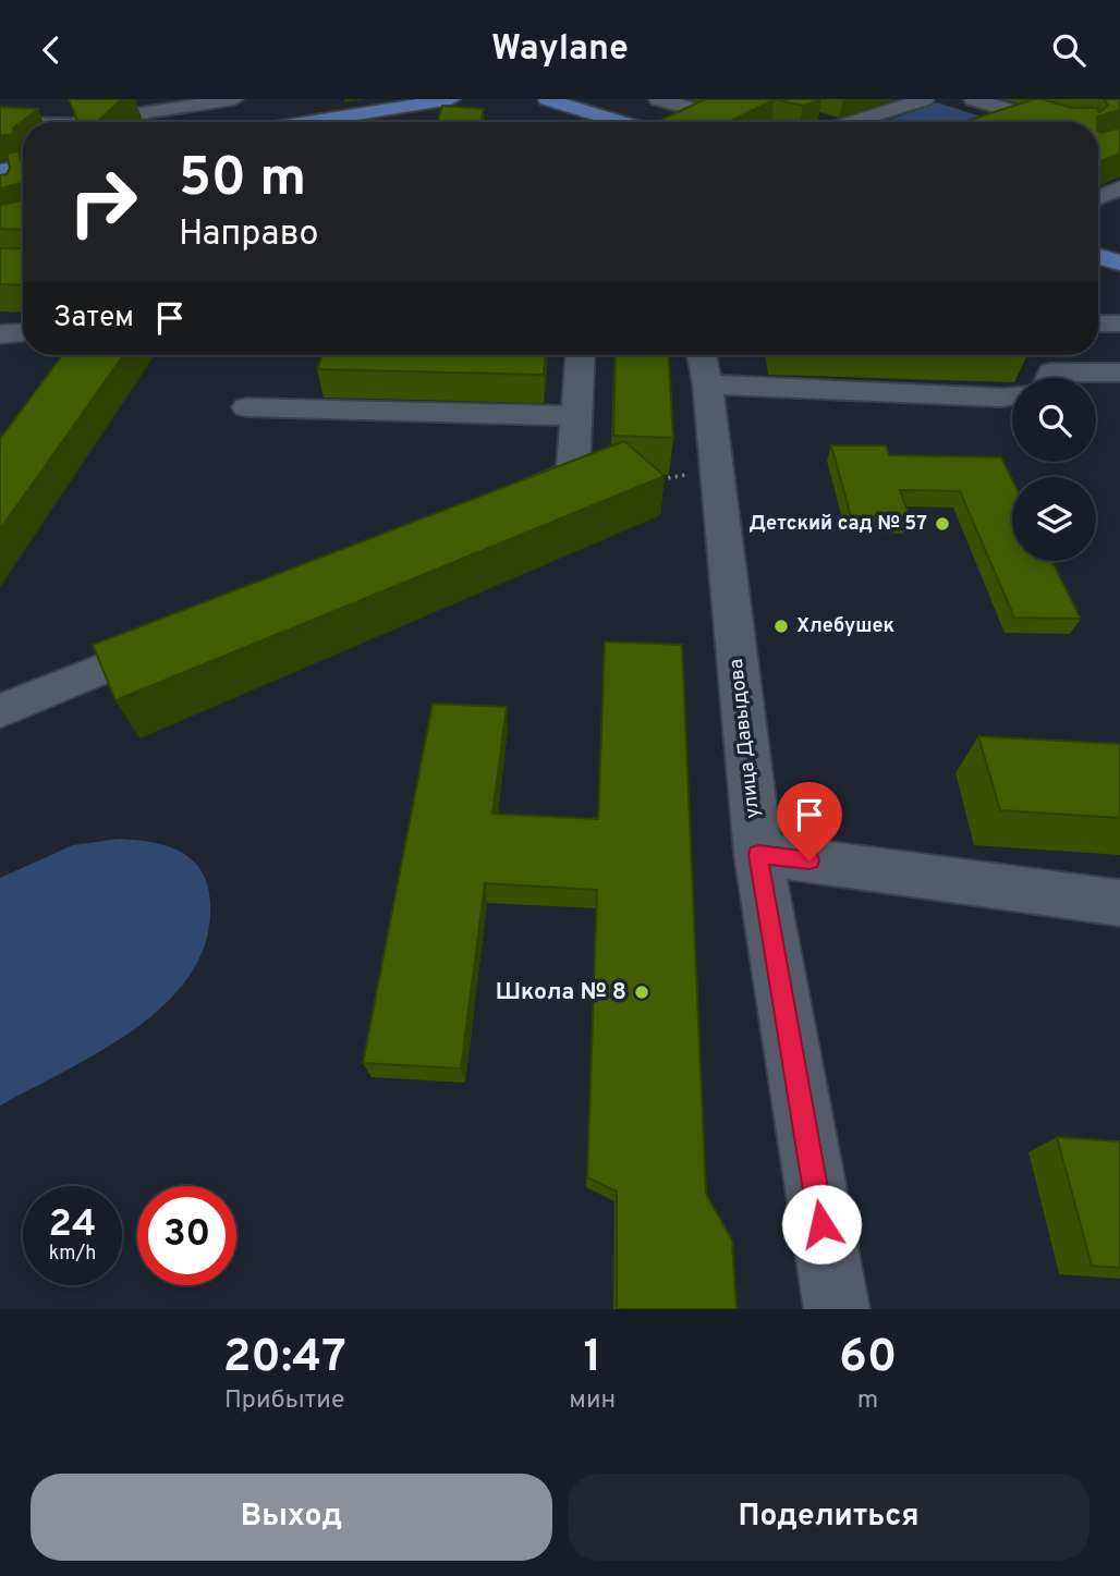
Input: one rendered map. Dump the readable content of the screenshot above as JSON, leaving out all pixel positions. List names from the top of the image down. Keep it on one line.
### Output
{"streets":{"street":["улица Давыдова"]},"places":["Детский сад № 57","Хлебушек","Школа № 8"],"page":{"header":"Waylane","turn":["50 m","Направо"],"then":"Затем","speed":"24 km/h","limit":"30","eta":["20:47","Прибытие","1","мин","60","m"],"buttons":["Выход","Поделиться"]}}
